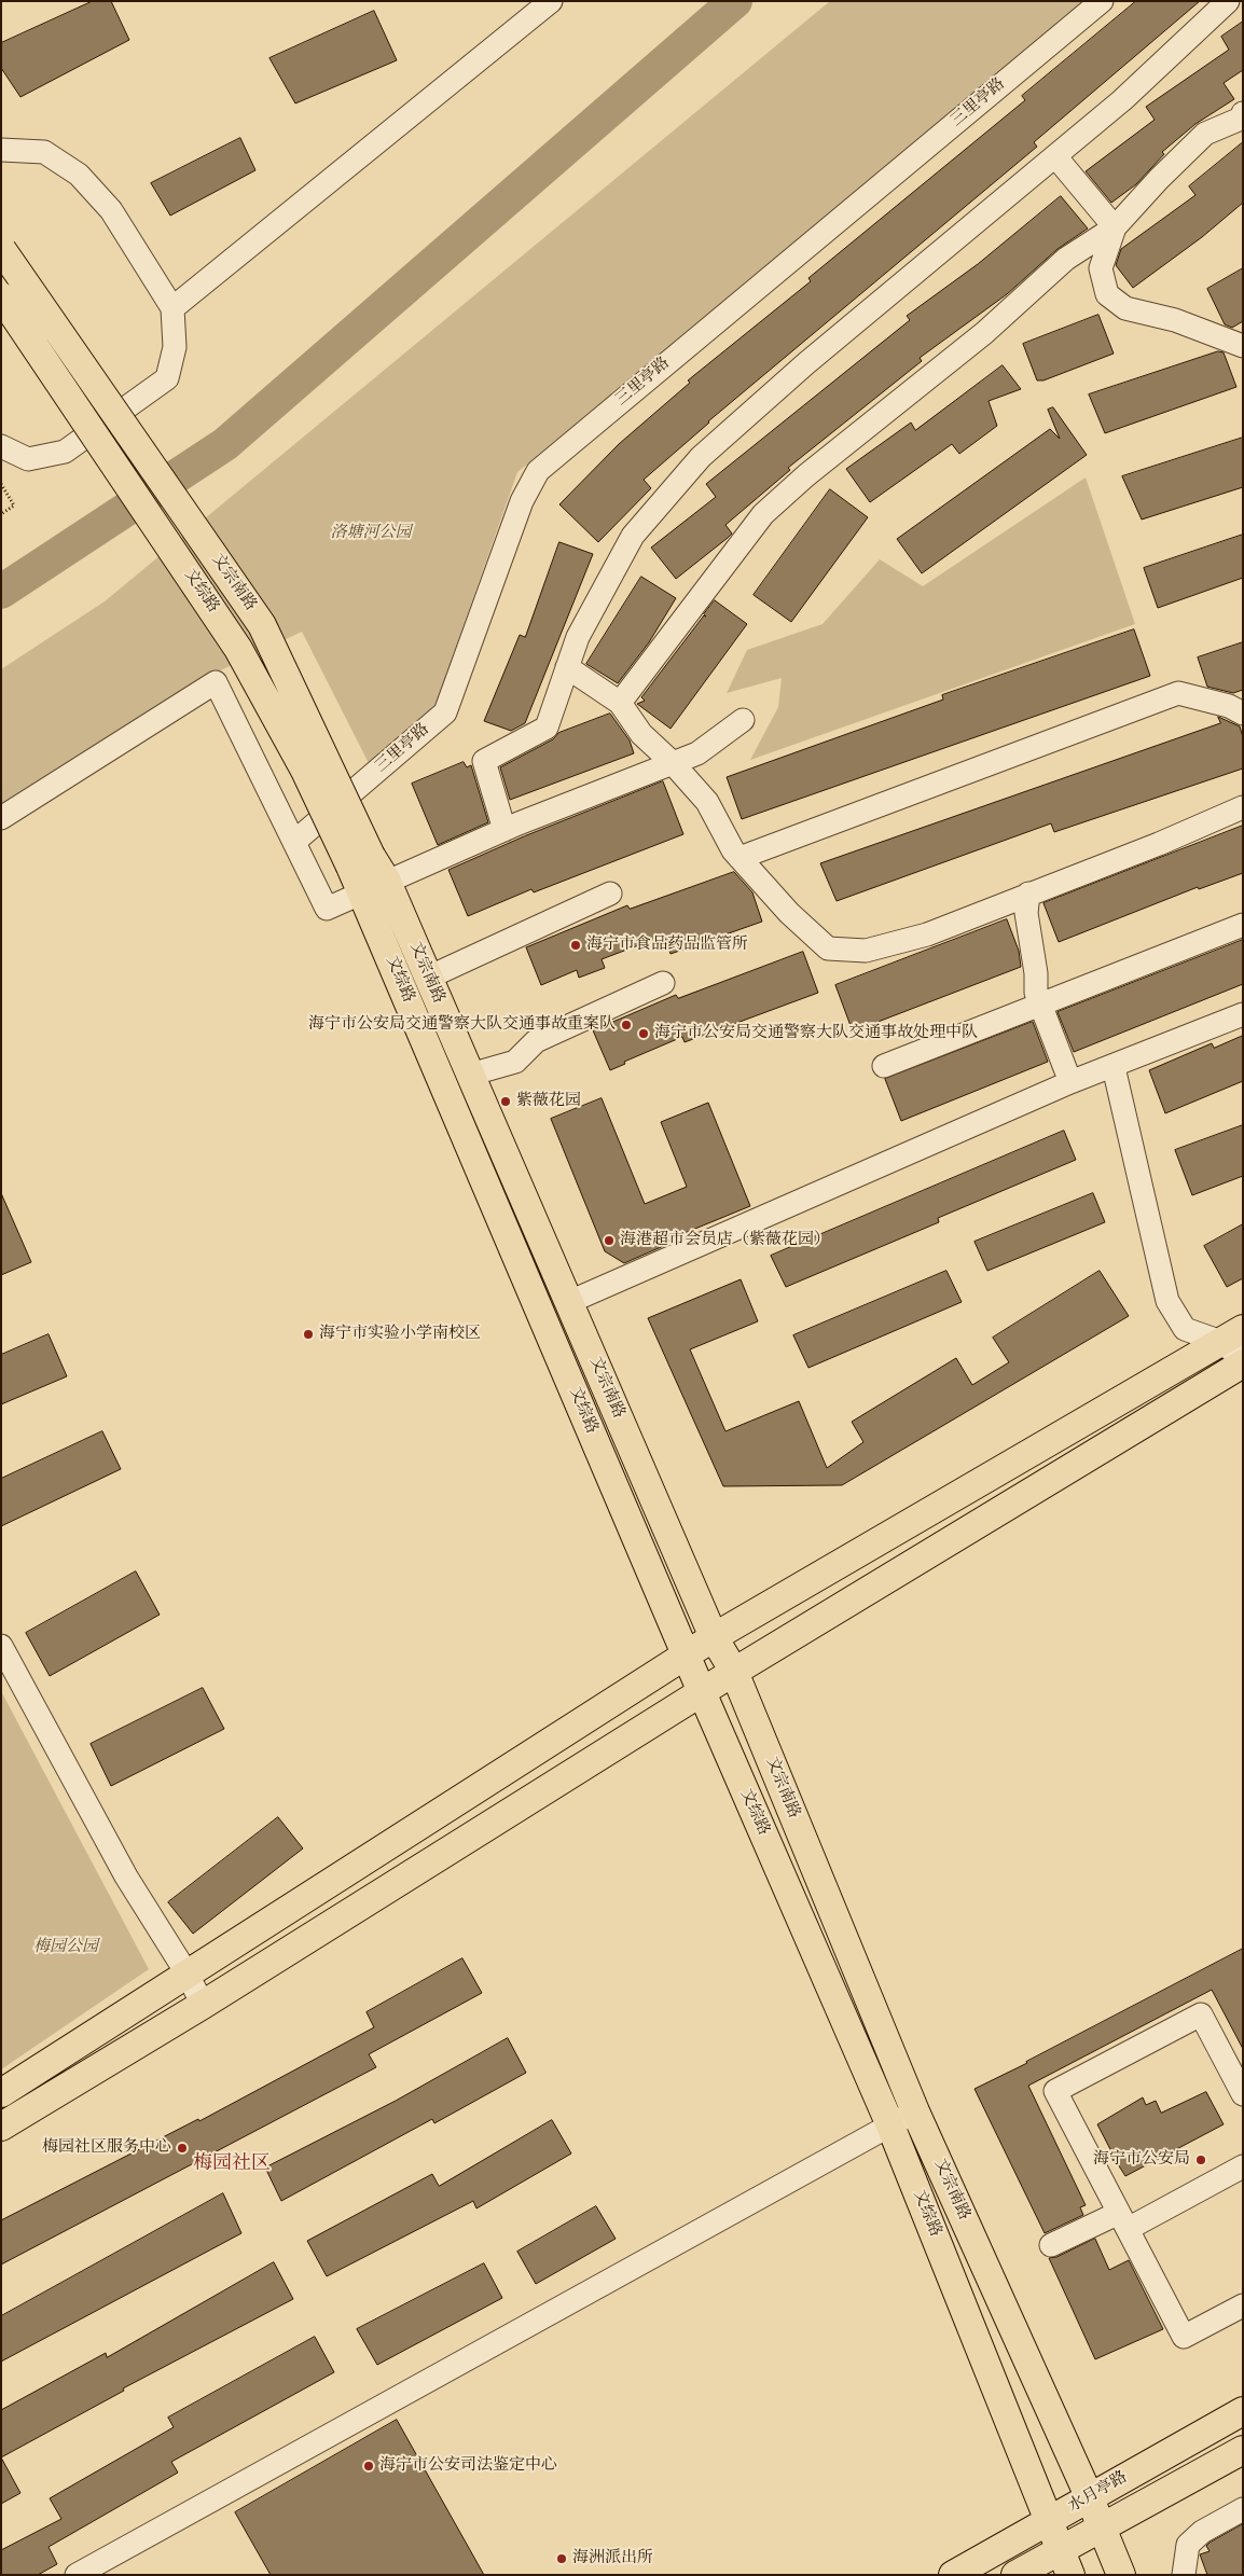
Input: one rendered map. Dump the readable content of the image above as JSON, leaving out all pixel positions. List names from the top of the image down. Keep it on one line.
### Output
{"streets":{"main road":["文宗南路","文综路","水月亭路"],"street":["三里亭路"]},"crossings":[["文宗南路","文综路"],["文宗南路","水月亭路"],["文综路","水月亭路"]],"districts":["梅园社区"],"parks":["洛塘河公园","梅园公园"],"places":["海宁市食品药品监管所","海宁市公安局交通警察大队交通事故重案队","海宁市公安局交通警察大队交通事故处理中队","紫薇花园","海港超市会员店（紫薇花园）","海宁市实验小学南校区","梅园社区服务中心","海宁市公安局","海宁市公安司法鉴定中心","海洲派出所"]}
